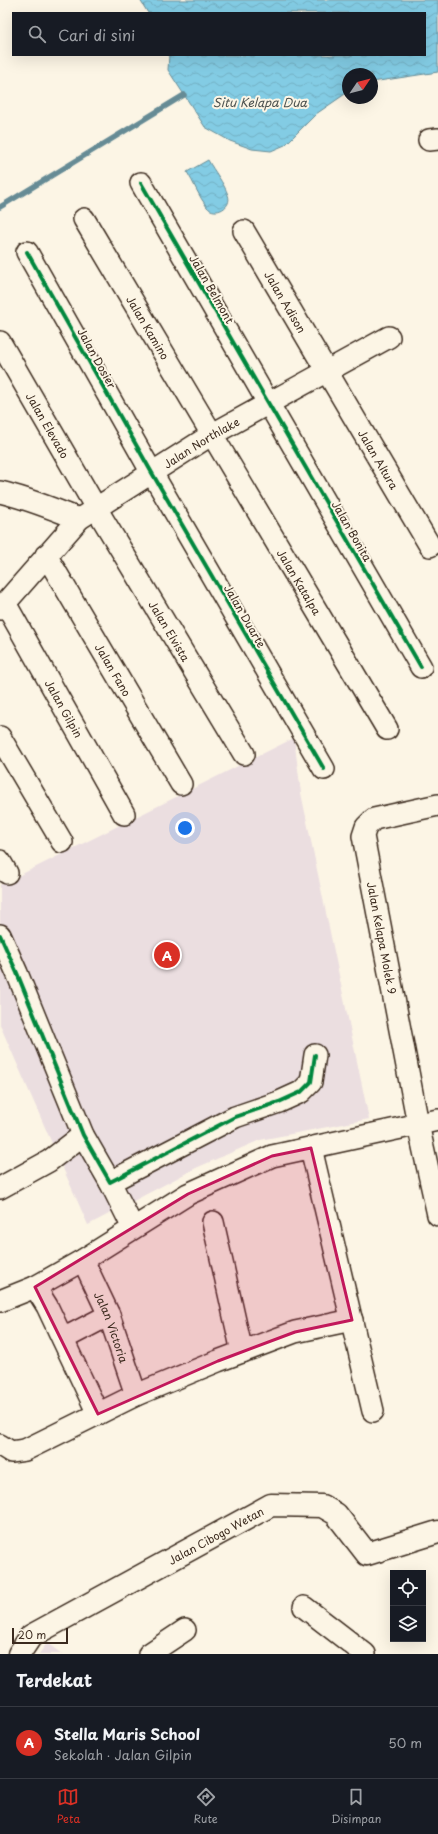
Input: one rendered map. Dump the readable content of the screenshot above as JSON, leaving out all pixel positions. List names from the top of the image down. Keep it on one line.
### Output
{"streets":{"street":["Jalan Belmont","Jalan Adison","Jalan Kamino","Jalan Dosier","Jalan Elevado","Jalan Northlake","Jalan Altura","Jalan Bonita","Jalan Katalpa","Jalan Duarte","Jalan Elvista","Jalan Fano","Jalan Gilpin","Jalan Kelapa Molek 9","Jalan Victoria","Jalan Cibogo Wetan"]},"crossings":[["Jalan Belmont","Jalan Northlake"],["Jalan Belmont","Jalan Bonita"],["Jalan Adison","Jalan Northlake"],["Jalan Adison","Jalan Altura"],["Jalan Kamino","Jalan Northlake"],["Jalan Kamino","Jalan Katalpa"],["Jalan Dosier","Jalan Northlake"],["Jalan Dosier","Jalan Duarte"],["Jalan Elevado","Jalan Northlake"],["Jalan Elevado","Jalan Elvista"],["Jalan Northlake","Jalan Altura"],["Jalan Northlake","Jalan Bonita"],["Jalan Northlake","Jalan Katalpa"],["Jalan Northlake","Jalan Duarte"],["Jalan Northlake","Jalan Elvista"],["Jalan Northlake","Jalan Fano"],["Jalan Northlake","Jalan Gilpin"]],"water":["Situ Kelapa Dua"],"scale_bar":"20 m","north":"top right","page":{"search":"Cari di sini","pins":"A","scale":"20 m","heading":"Terdekat","list":[{"mark":"A","name":"Stella Maris School","note":"Sekolah · Jalan Gilpin","value":"50 m"}],"nav":["Peta","Rute","Disimpan"]}}
